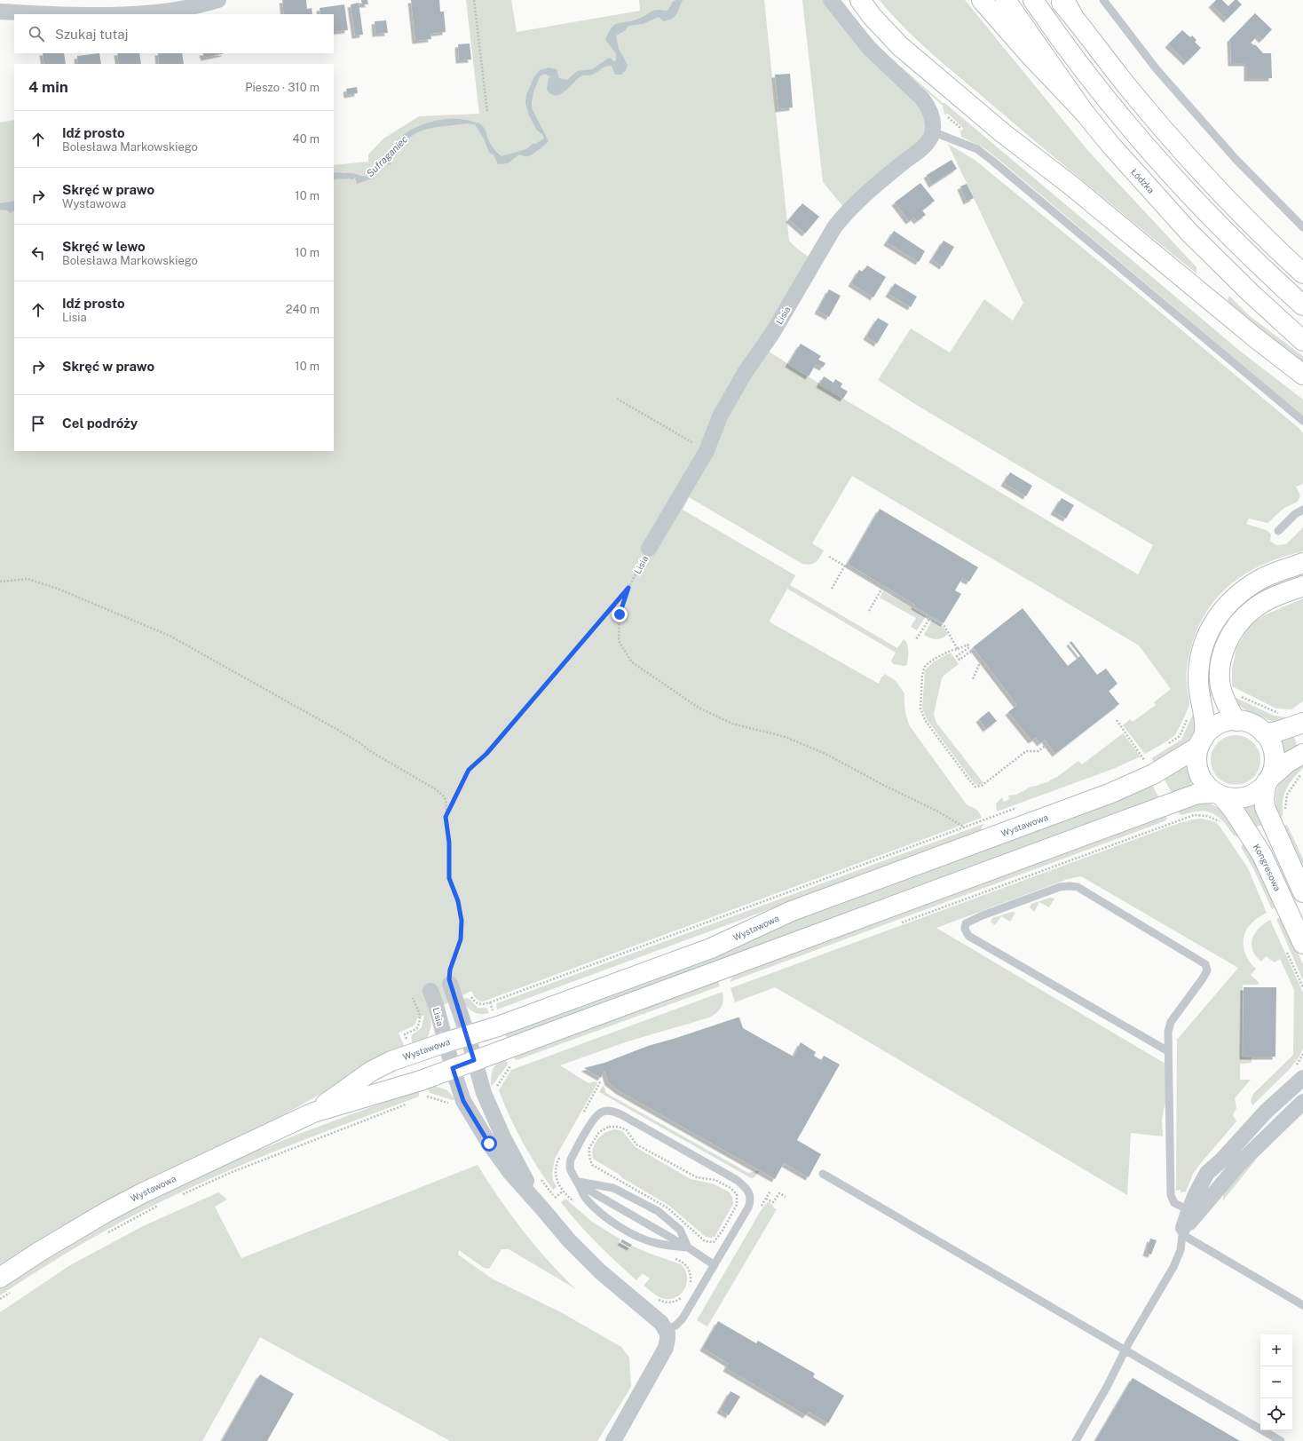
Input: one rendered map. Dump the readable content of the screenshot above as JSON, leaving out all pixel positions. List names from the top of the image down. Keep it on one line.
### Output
{"streets":{"main road":["Łódzka","Wystawowa","Kongresowa"],"street":["Lisia"]},"crossings":[["Lisia","Wystawowa"],["Wystawowa","Kongresowa"]],"water":["Sufraganiec"],"page":{"search":"Szukaj tutaj","heading":["4 min","Pieszo · 310 m"],"list":[["Idź prosto","Bolesława Markowskiego","40 m"],["Skręć w prawo","Wystawowa","10 m"],["Skręć w lewo","Bolesława Markowskiego","10 m"],["Idź prosto","Lisia","240 m"],["Skręć w prawo","10 m"],"Cel podróży"],"map_buttons":["+","−"]}}
